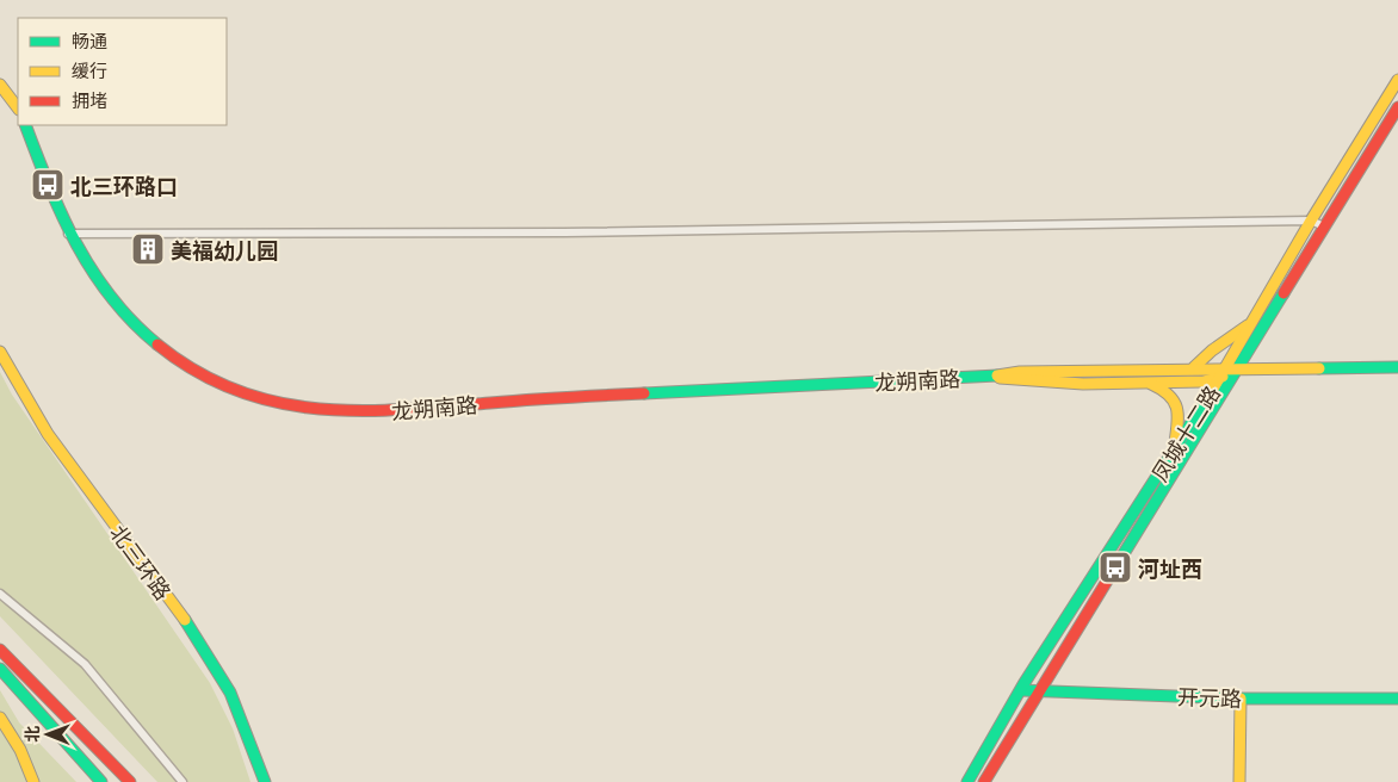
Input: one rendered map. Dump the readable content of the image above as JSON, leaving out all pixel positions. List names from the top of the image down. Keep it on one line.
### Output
{"streets":{"main road":["龙朔南路","凤城十二路","北三环路","开元路"]},"crossings":[["龙朔南路","凤城十二路"],["凤城十二路","开元路"]],"places":{"bus stop":["北三环路口","河址西"],"building":["美福幼儿园"]},"legend":["畅通","缓行","拥堵"],"north":"left"}
